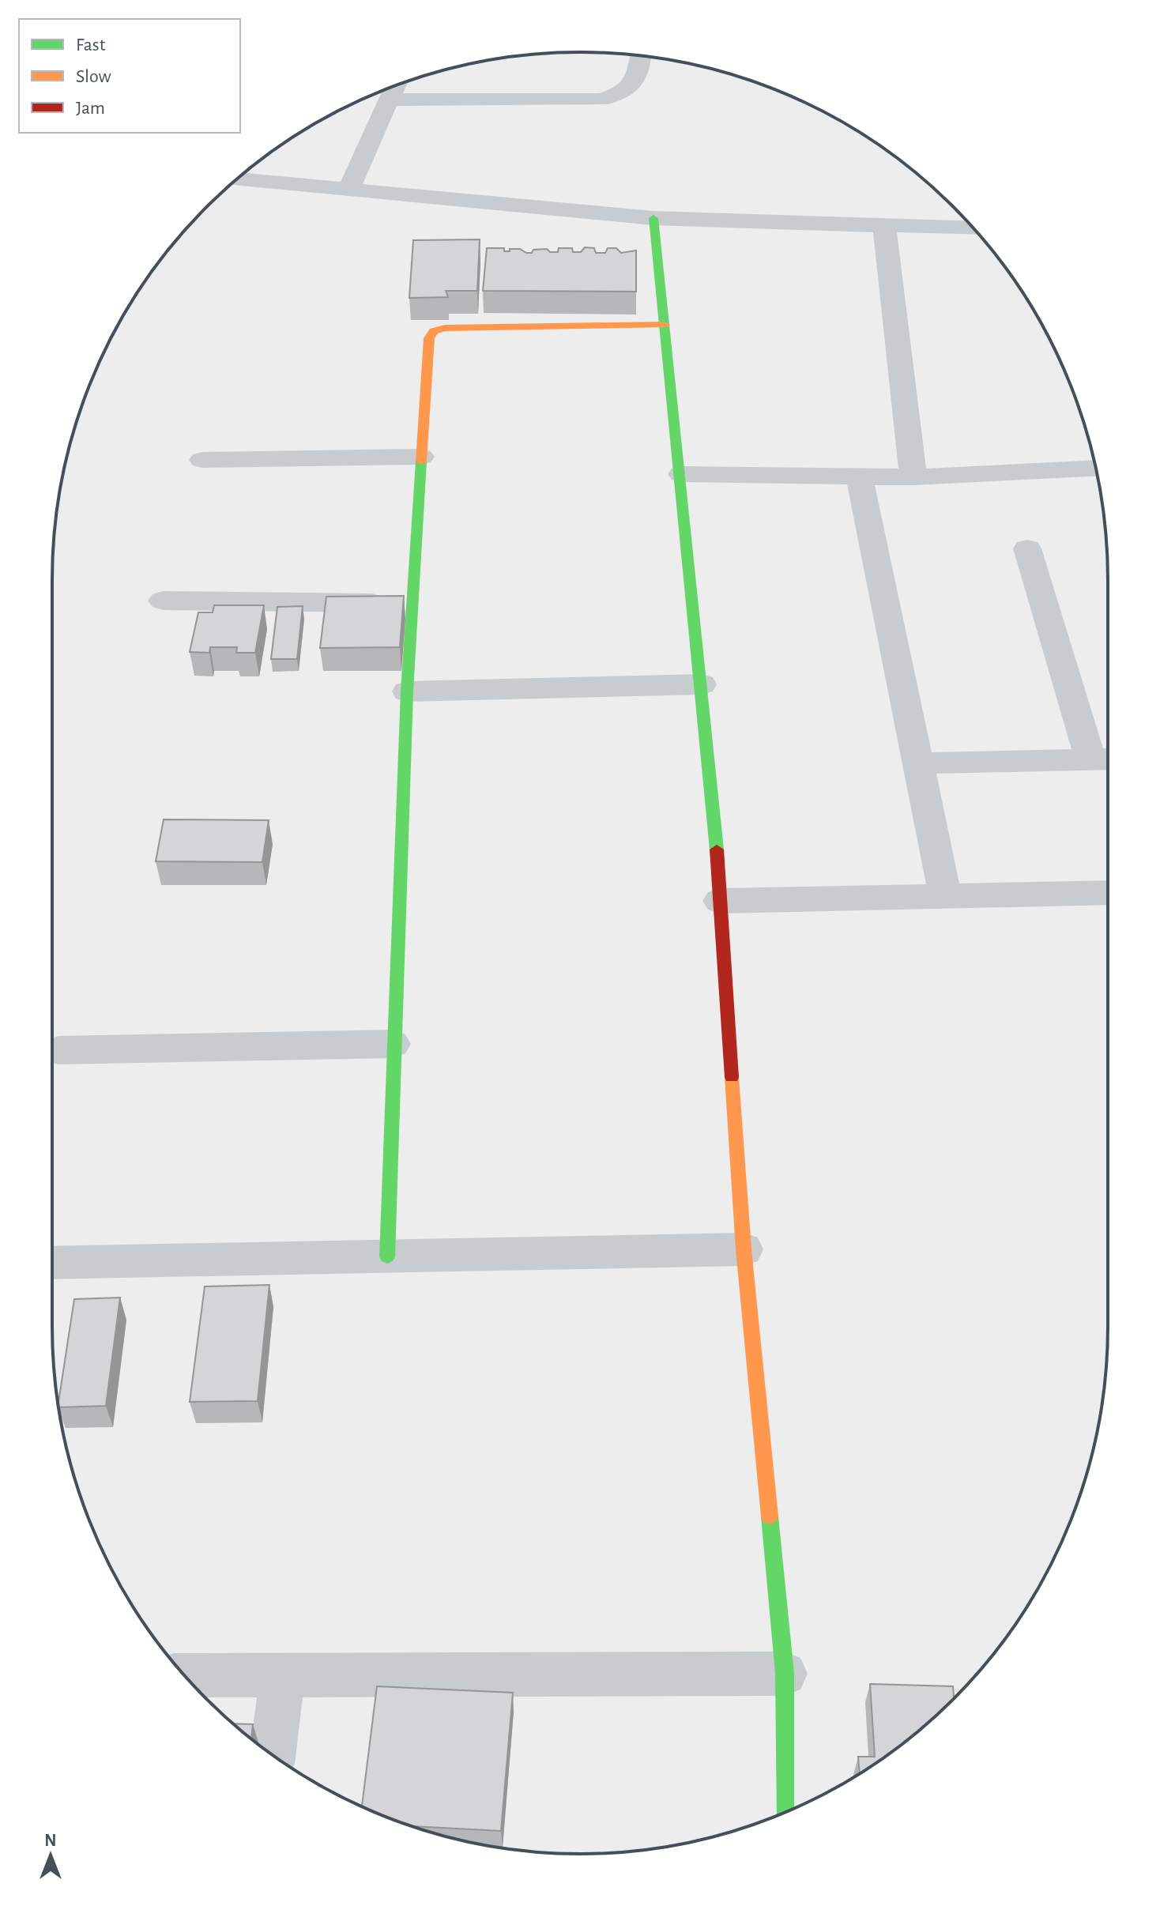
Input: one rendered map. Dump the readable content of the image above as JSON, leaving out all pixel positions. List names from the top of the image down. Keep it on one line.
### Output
{"legend":["Fast","Slow","Jam"],"north":"top"}
